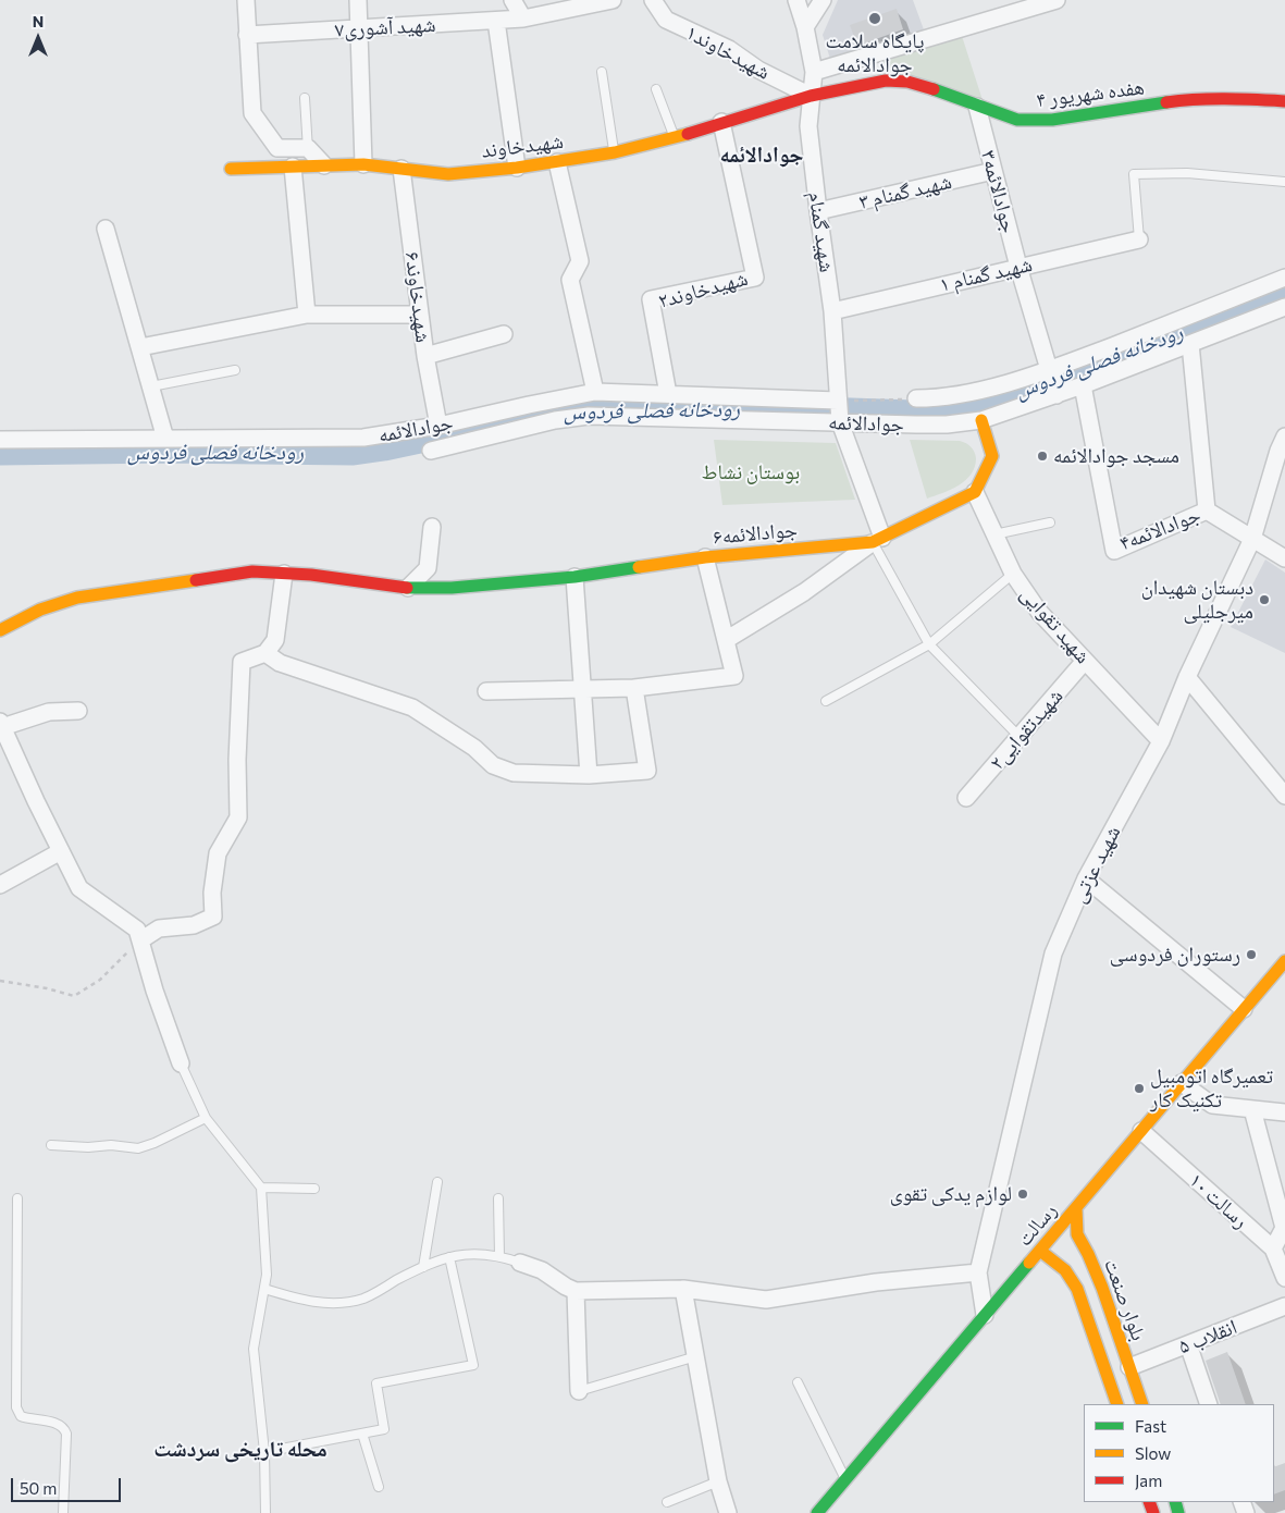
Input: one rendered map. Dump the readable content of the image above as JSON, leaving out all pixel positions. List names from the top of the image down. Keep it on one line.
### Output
{"streets":{"street":["شهید آشوری۷","شهیدخاوند۱","هفده شهریور ۴","شهیدخاوند","شهید گمنام ۳","جوادالائمه۳","شهید گمنام","شهید گمنام ۱","شهیدخاوند۲","شهیدخاوند۶","جوادالائمه","جوادالائمه۴","جوادالائمه۶","شهید تقوایی","شهیدتقوایی۲","شهید عزتی","رسالت ۱۰","رسالت","بلوار صنعت","انقلاب ۵"]},"crossings":[["شهیدخاوند۱","هفده شهریور ۴"],["شهیدخاوند۱","شهیدخاوند"],["شهیدخاوند۱","شهید گمنام"],["هفده شهریور ۴","شهیدخاوند"],["هفده شهریور ۴","جوادالائمه۳"],["هفده شهریور ۴","شهید گمنام"],["شهیدخاوند","شهید گمنام"],["شهیدخاوند","شهیدخاوند۲"],["شهیدخاوند","شهیدخاوند۶"],["شهید گمنام ۳","جوادالائمه۳"],["شهید گمنام ۳","شهید گمنام"],["جوادالائمه۳","شهید گمنام ۱"],["جوادالائمه۳","جوادالائمه"],["شهید گمنام","شهید گمنام ۱"],["شهید گمنام","جوادالائمه"],["شهید گمنام","جوادالائمه۶"],["شهیدخاوند۲","جوادالائمه"],["شهیدخاوند۶","جوادالائمه"],["جوادالائمه","جوادالائمه۴"],["جوادالائمه۶","شهید تقوایی"],["شهید تقوایی","شهیدتقوایی۲"],["شهید تقوایی","شهید عزتی"],["شهید عزتی","رسالت"],["رسالت ۱۰","رسالت"],["رسالت","بلوار صنعت"],["بلوار صنعت","انقلاب ۵"]],"districts":["جوادالائمه","محله تاریخی سردشت"],"water":["رودخانه فصلی فردوس"],"parks":["بوستان نشاط"],"places":["پایگاه سلامت جوادالائمه","مسجد جوادالائمه","دبستان شهیدان میرجلیلی","رستوران فردوسی","تعمیرگاه اتومبیل تکنیک کار","لوازم یدکی تقوی"],"legend":["Fast","Slow","Jam"],"scale_bar":"50 m","north":"top"}
